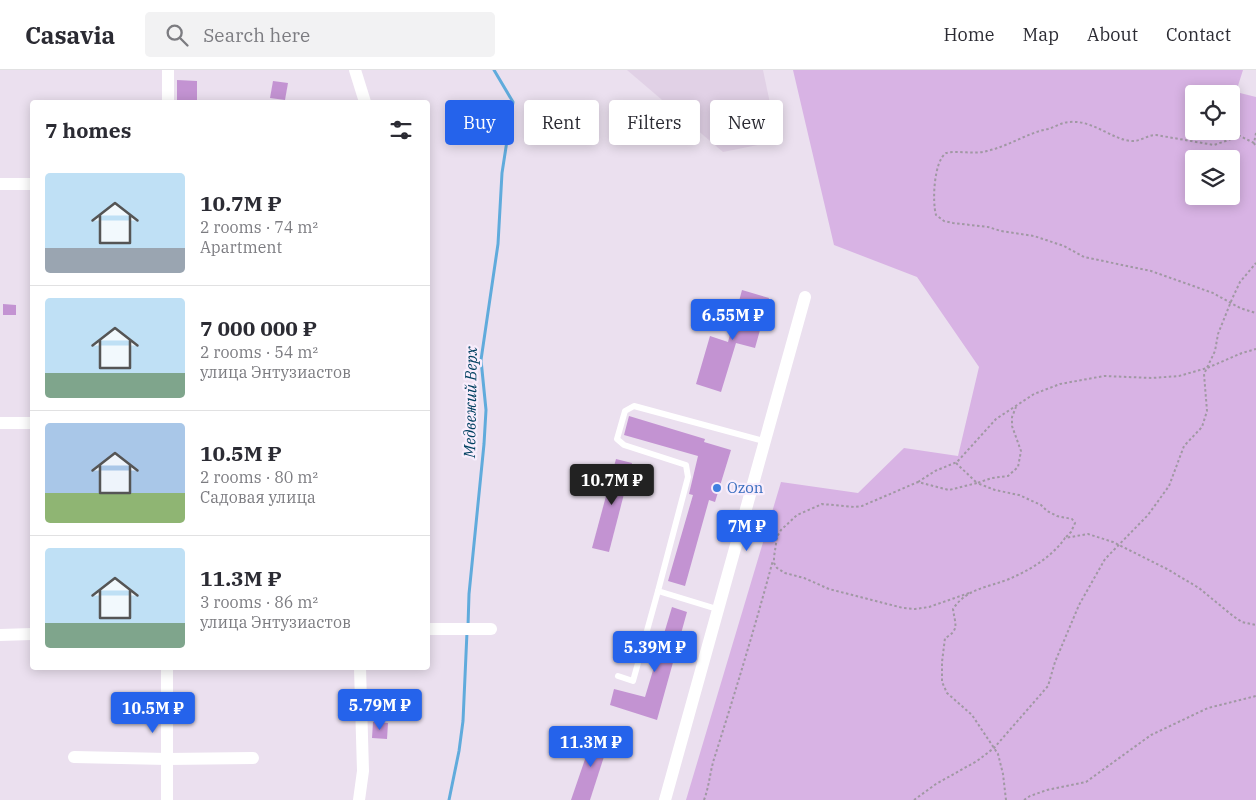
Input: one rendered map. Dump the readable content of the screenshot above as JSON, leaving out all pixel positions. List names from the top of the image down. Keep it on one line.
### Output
{"water":["Медвежий Верх"],"places":["Ozon"],"page":{"header":"Casavia","search":"Search here","nav":["Home","Map","About","Contact"],"chip":["Buy","Rent","Filters","New"],"heading":"7 homes","list":[{"name":"10.7M ₽","note":"2 rooms · 74 m² · Apartment"},{"name":"7 000 000 ₽","note":"2 rooms · 54 m² · улица Энтузиастов"},{"name":"10.5M ₽","note":"2 rooms · 80 m² · Садовая улица"},{"name":"11.3M ₽","note":"3 rooms · 86 m² · улица Энтузиастов"}],"price":["6.55M ₽","10.7M ₽","7M ₽","5.39M ₽","5.79M ₽","10.5M ₽","11.3M ₽"]}}
